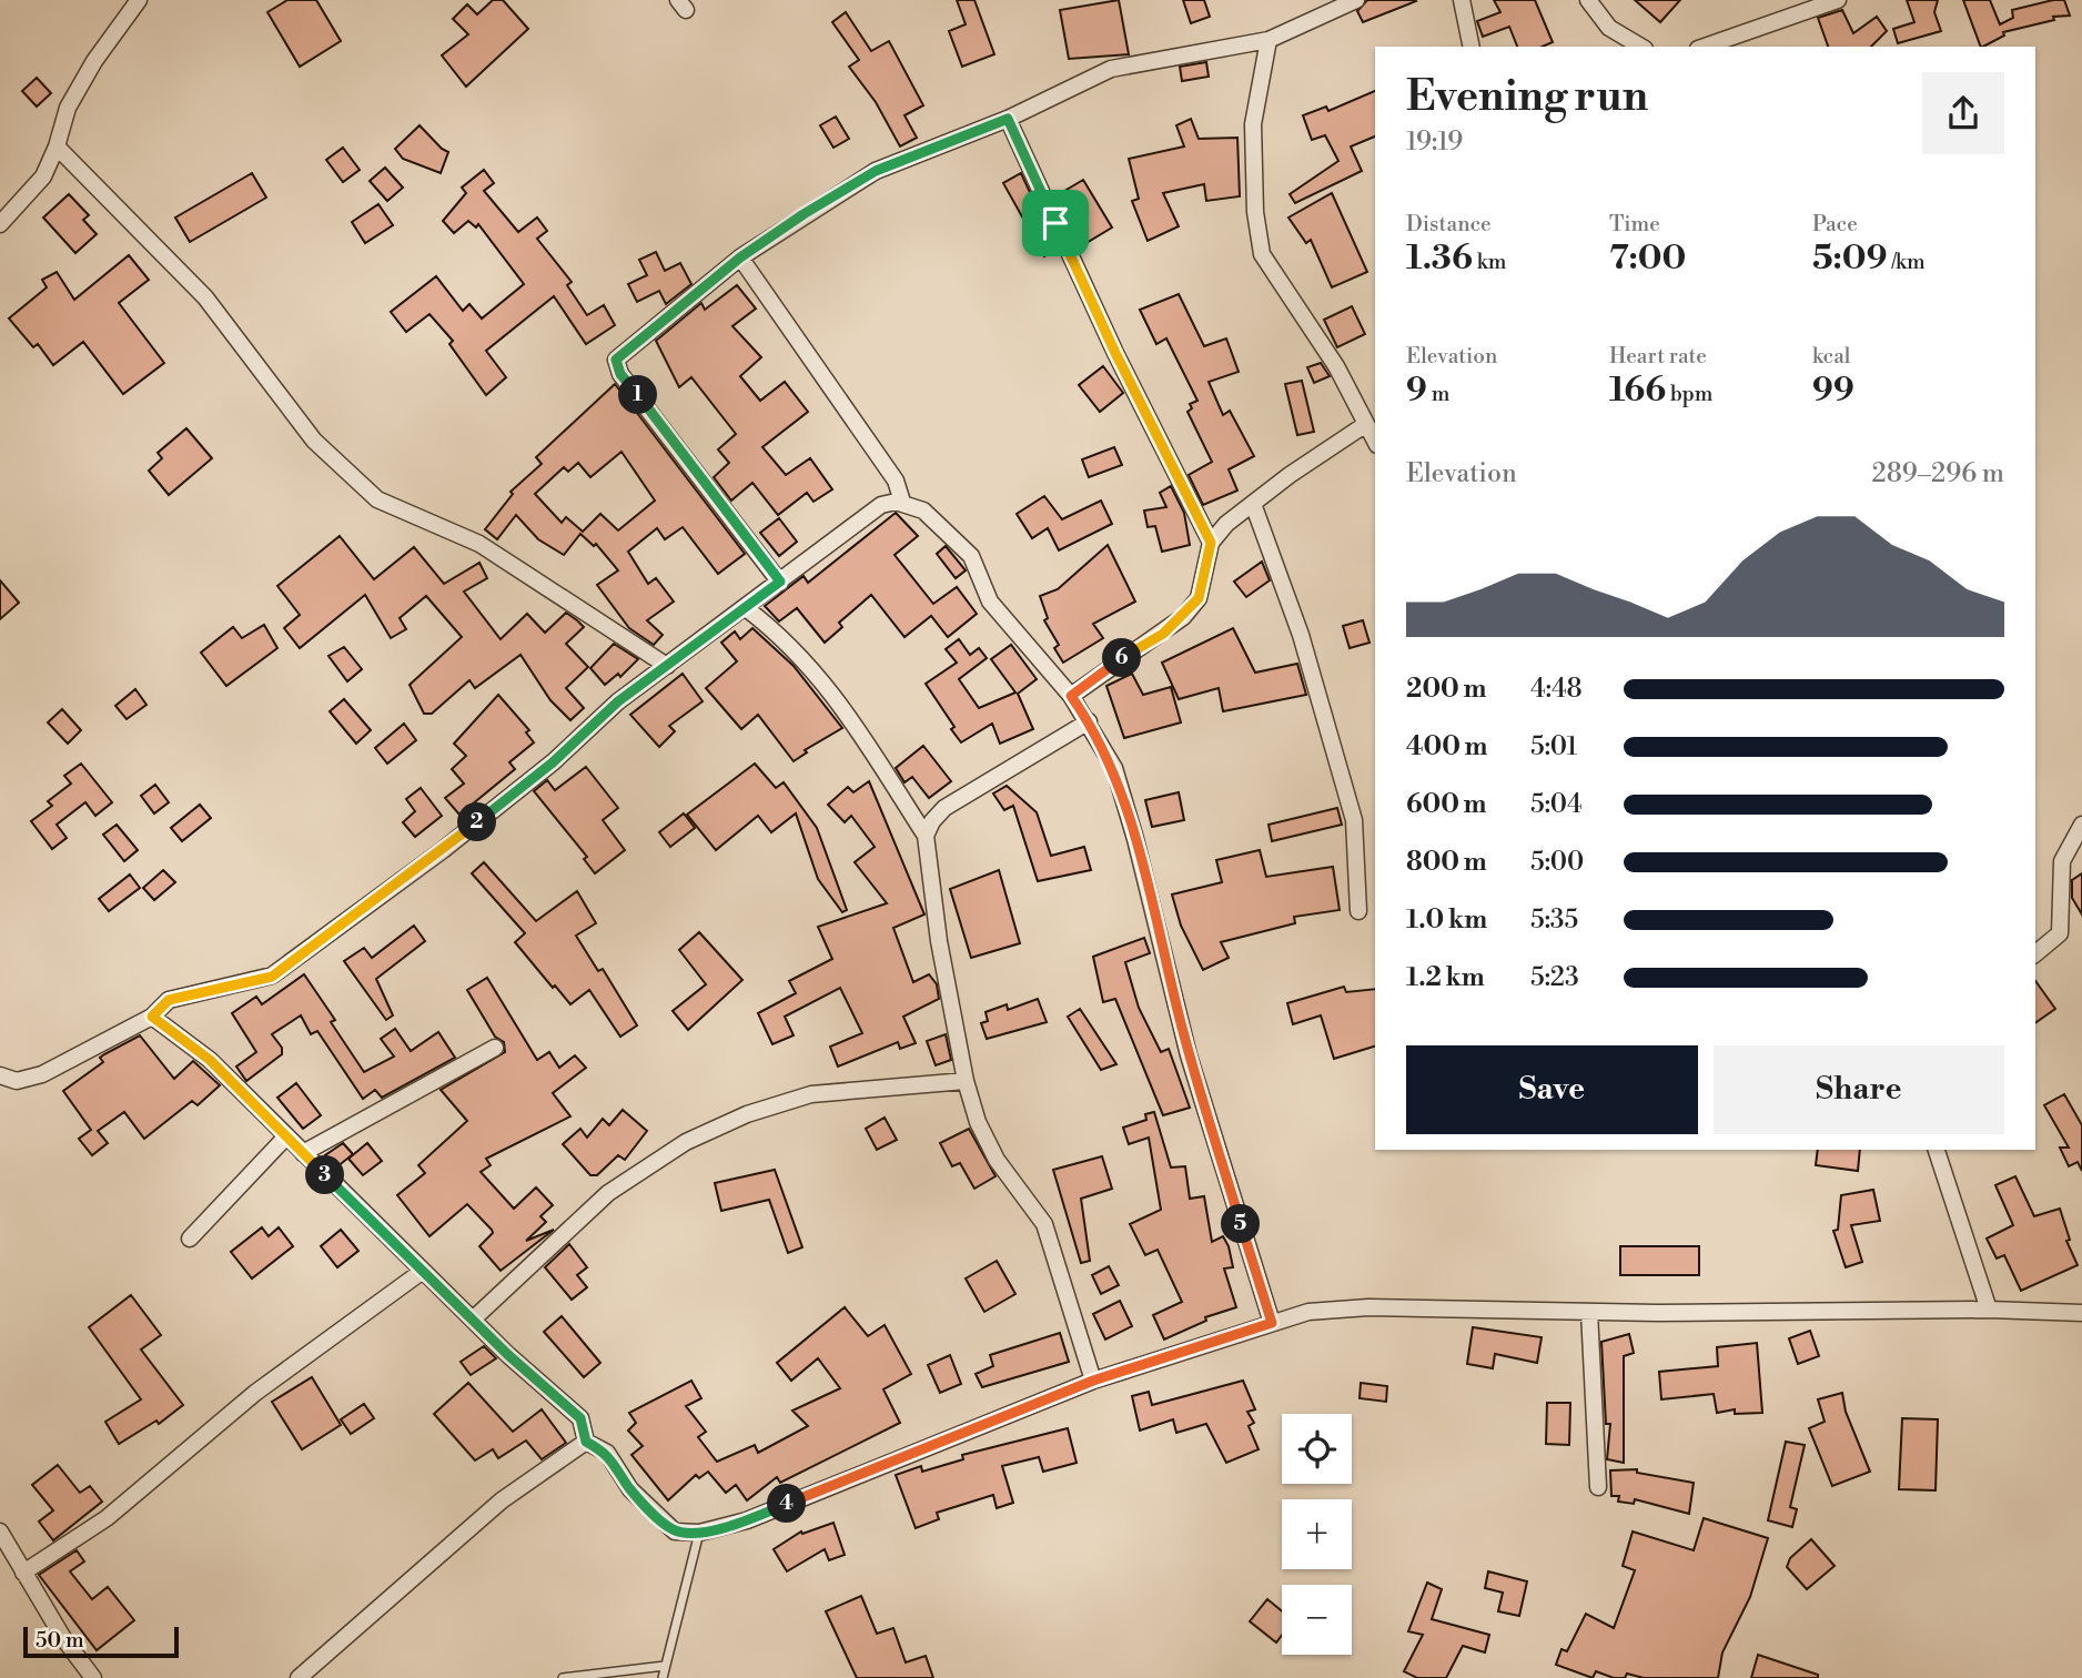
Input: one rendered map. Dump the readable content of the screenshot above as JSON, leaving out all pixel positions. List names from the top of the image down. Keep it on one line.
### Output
{"scale_bar":"50 m","page":{"heading":["Evening run","19:19"],"stats":[["Distance","1.36 km"],["Time","7:00"],["Pace","5:09 /km"],["Elevation","9 m"],["Heart rate","166 bpm"],["kcal","99"]],"pins":["1","6","2","3","5","4"],"chart":["Elevation","289–296 m"],"list":[{"name":"200 m","note":"4:48"},{"name":"400 m","note":"5:01"},{"name":"600 m","note":"5:04"},{"name":"800 m","note":"5:00"},{"name":"1.0 km","note":"5:35"},{"name":"1.2 km","note":"5:23"}],"buttons":["Save","Share"],"map_buttons":["+","−"],"scale":"50 m"}}
